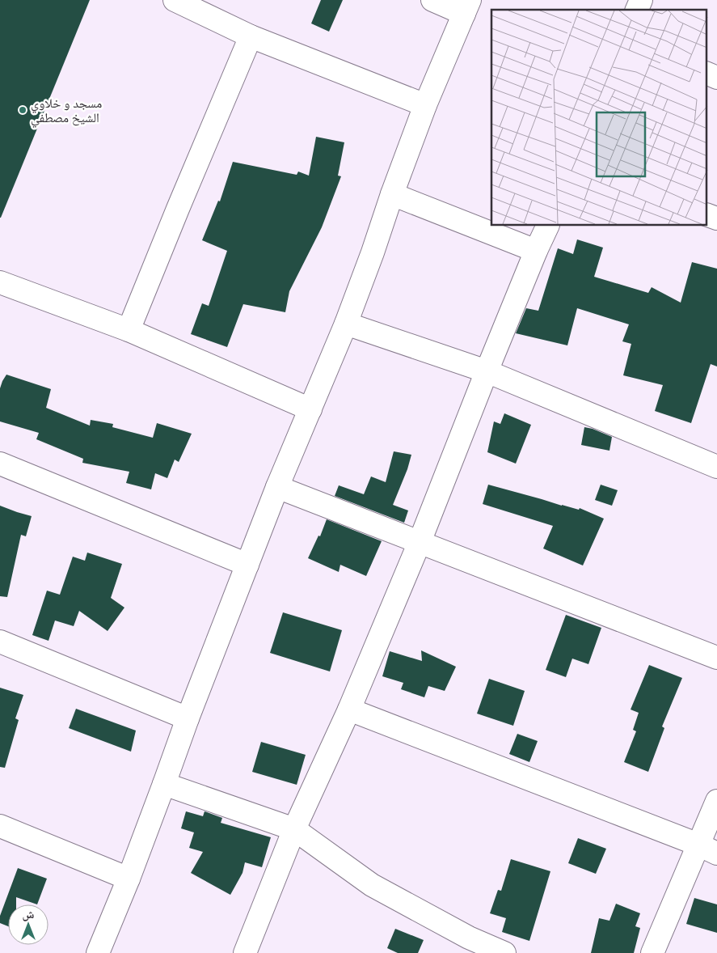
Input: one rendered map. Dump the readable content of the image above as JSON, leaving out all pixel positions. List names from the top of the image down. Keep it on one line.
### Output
{"places":["مسجد و خلاوي الشيخ مصطفي"],"north":"top"}
